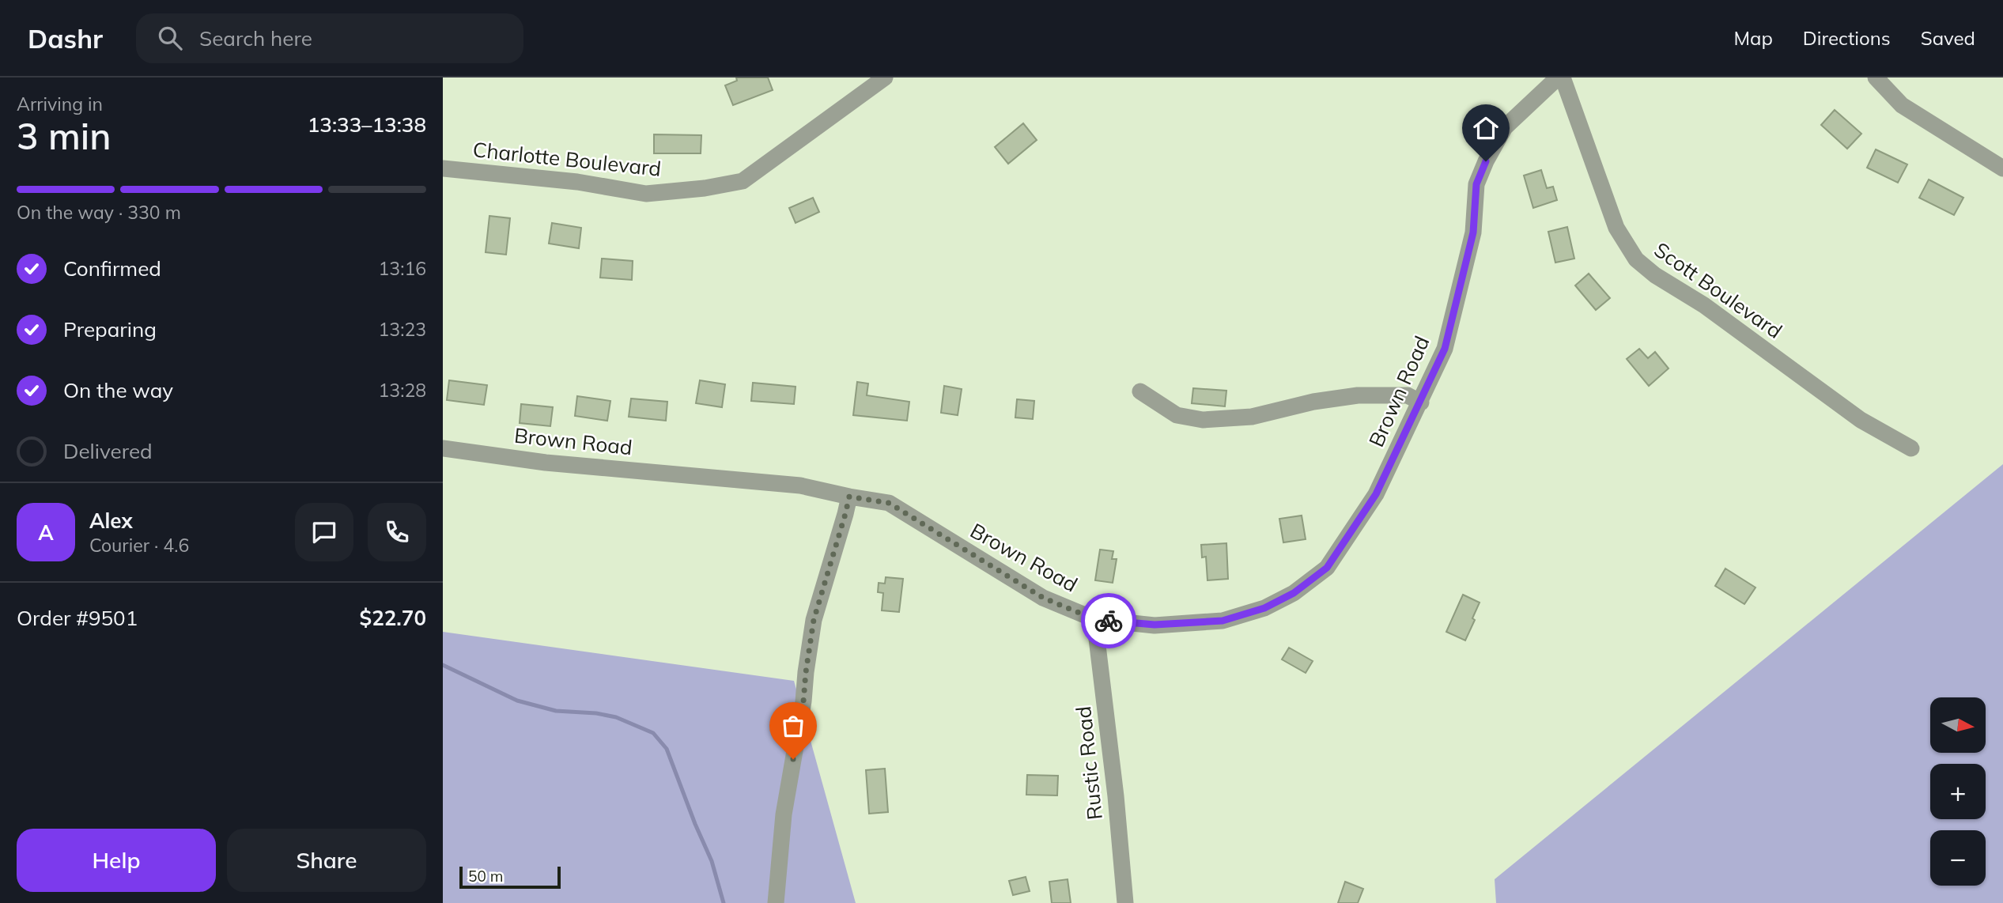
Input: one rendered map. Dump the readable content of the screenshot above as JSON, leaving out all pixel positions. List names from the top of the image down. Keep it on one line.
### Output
{"streets":{"street":["Charlotte Boulevard","Scott Boulevard","Brown Road","Rustic Road"]},"crossings":[["Brown Road","Rustic Road"]],"scale_bar":"50 m","north":"right","page":{"header":"Dashr","search":"Search here","nav":["Map","Directions","Saved"],"heading":["3 min","Arriving in","13:33–13:38"],"panel":["Alex","Courier · 4.6","Order #9501","$22.70"],"bar":"On the way · 330 m","list":[["Confirmed","13:16"],["Preparing","13:23"],["On the way","13:28"],"Delivered"],"round":"A","map_buttons":["+","−"],"buttons":["Help","Share"],"scale":"50 m"}}
